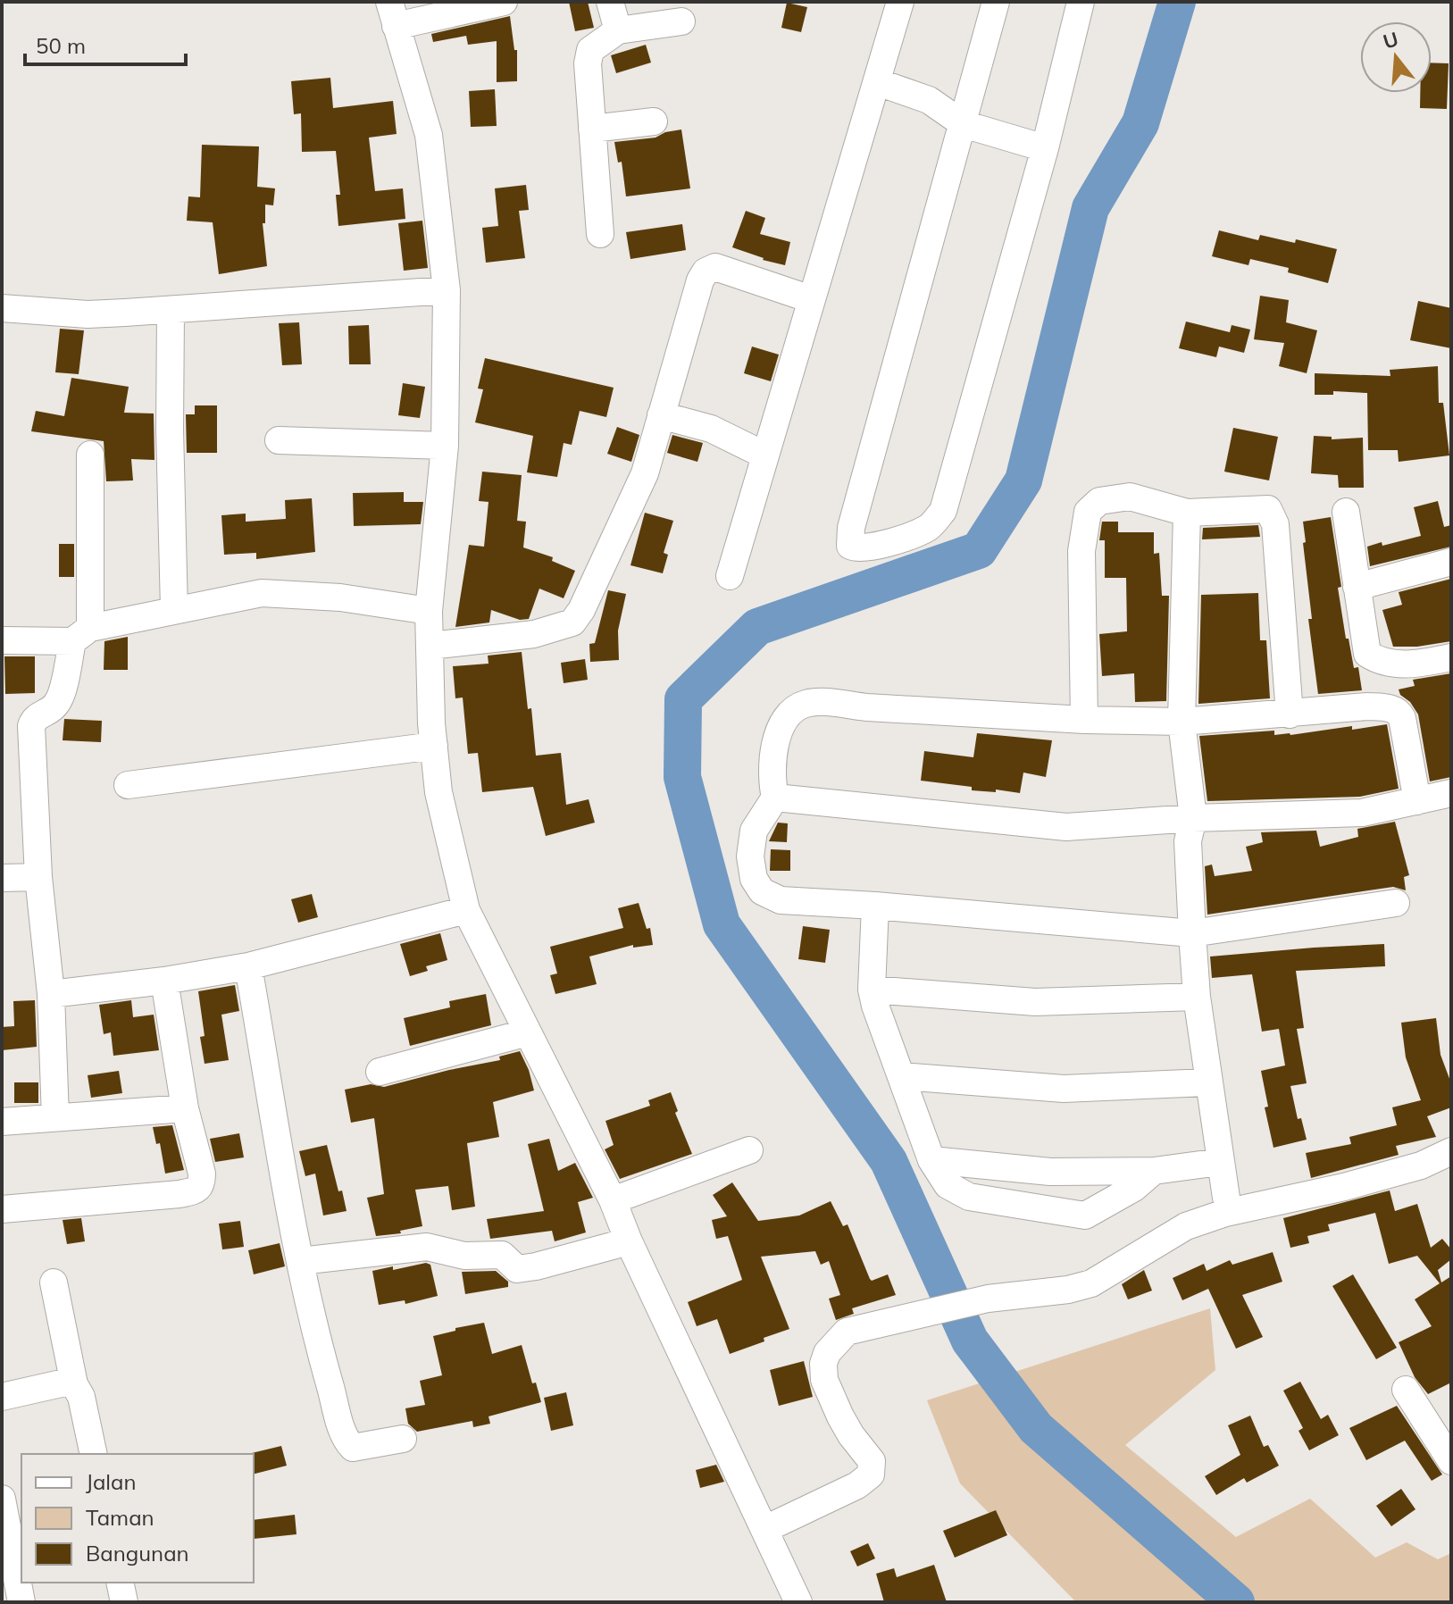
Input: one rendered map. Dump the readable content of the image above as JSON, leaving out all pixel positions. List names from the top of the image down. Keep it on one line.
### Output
{"legend":["Jalan","Taman","Bangunan"],"scale_bar":"50 m","north":"top"}
